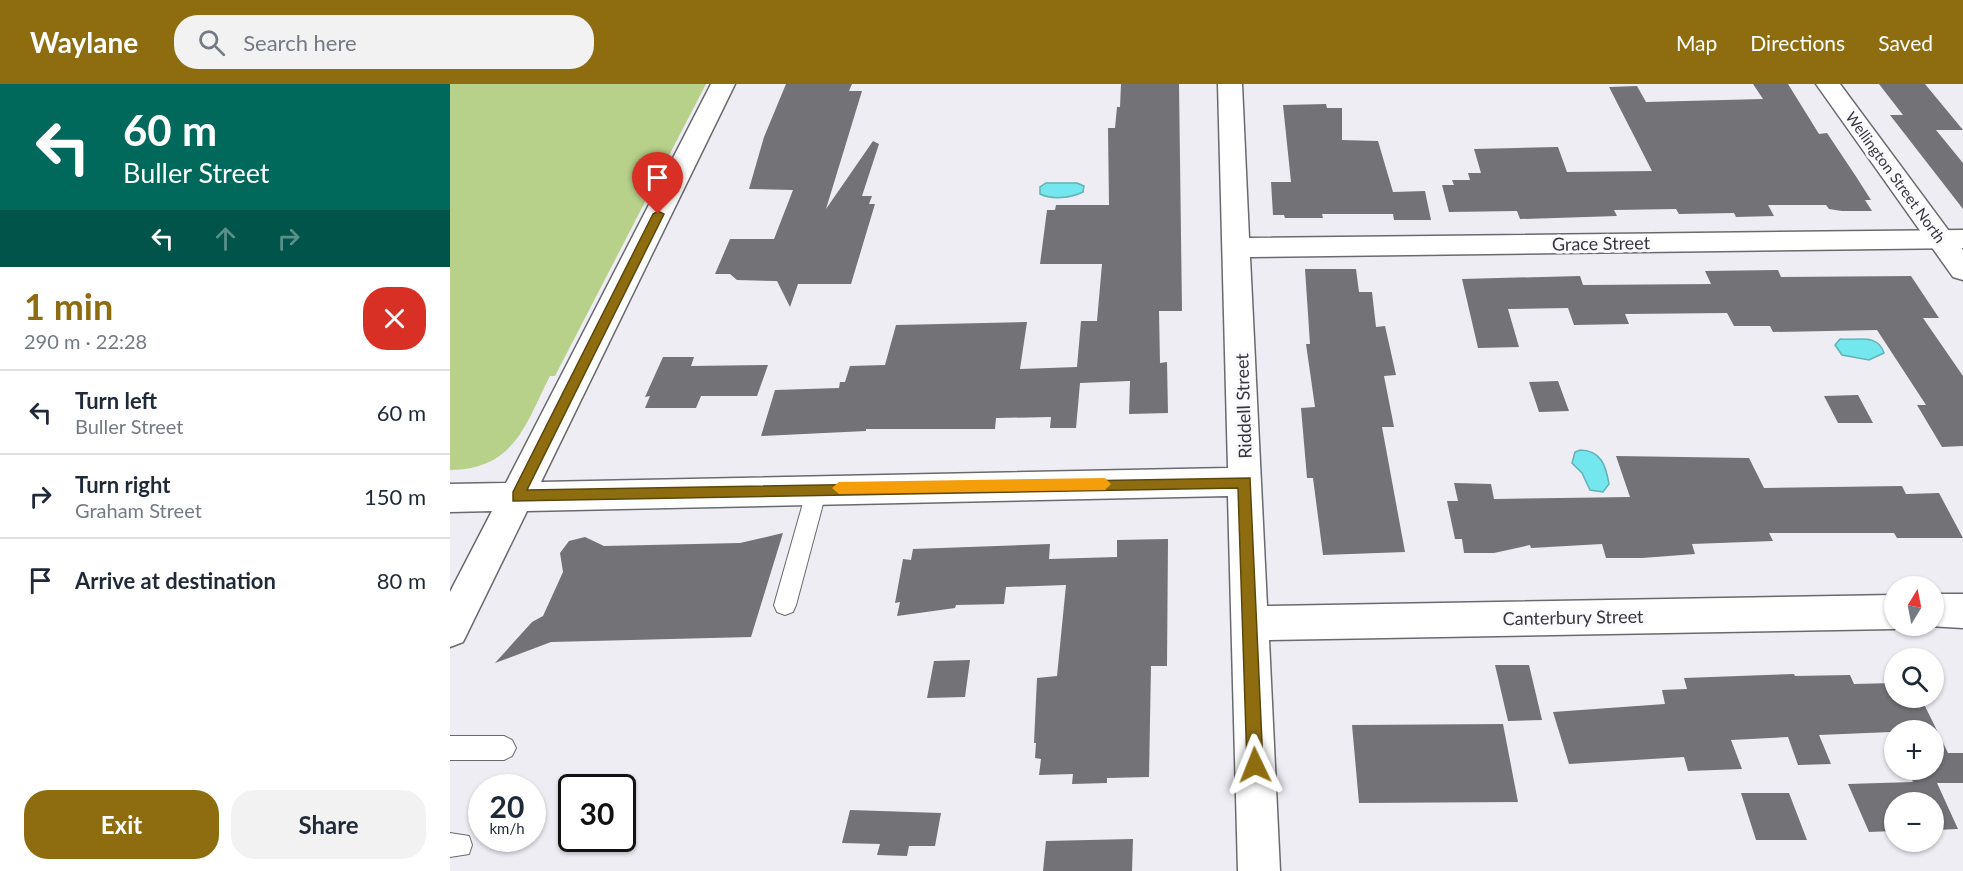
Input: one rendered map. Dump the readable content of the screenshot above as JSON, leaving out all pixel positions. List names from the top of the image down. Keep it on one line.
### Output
{"streets":{"street":["Wellington Street North","Grace Street","Riddell Street","Canterbury Street"]},"crossings":[["Wellington Street North","Grace Street"],["Grace Street","Riddell Street"],["Riddell Street","Canterbury Street"]],"north":"top","page":{"header":"Waylane","search":"Search here","nav":["Map","Directions","Saved"],"turn":["60 m","Buller Street"],"heading":["1 min","290 m · 22:28"],"list":[{"name":"Turn left","note":"Buller Street","value":"60 m"},{"name":"Turn right","note":"Graham Street","value":"150 m"},{"name":"Arrive at destination","value":"80 m"}],"map_buttons":["+","−"],"speed":"20 km/h","limit":"30","buttons":["Exit","Share"]}}
